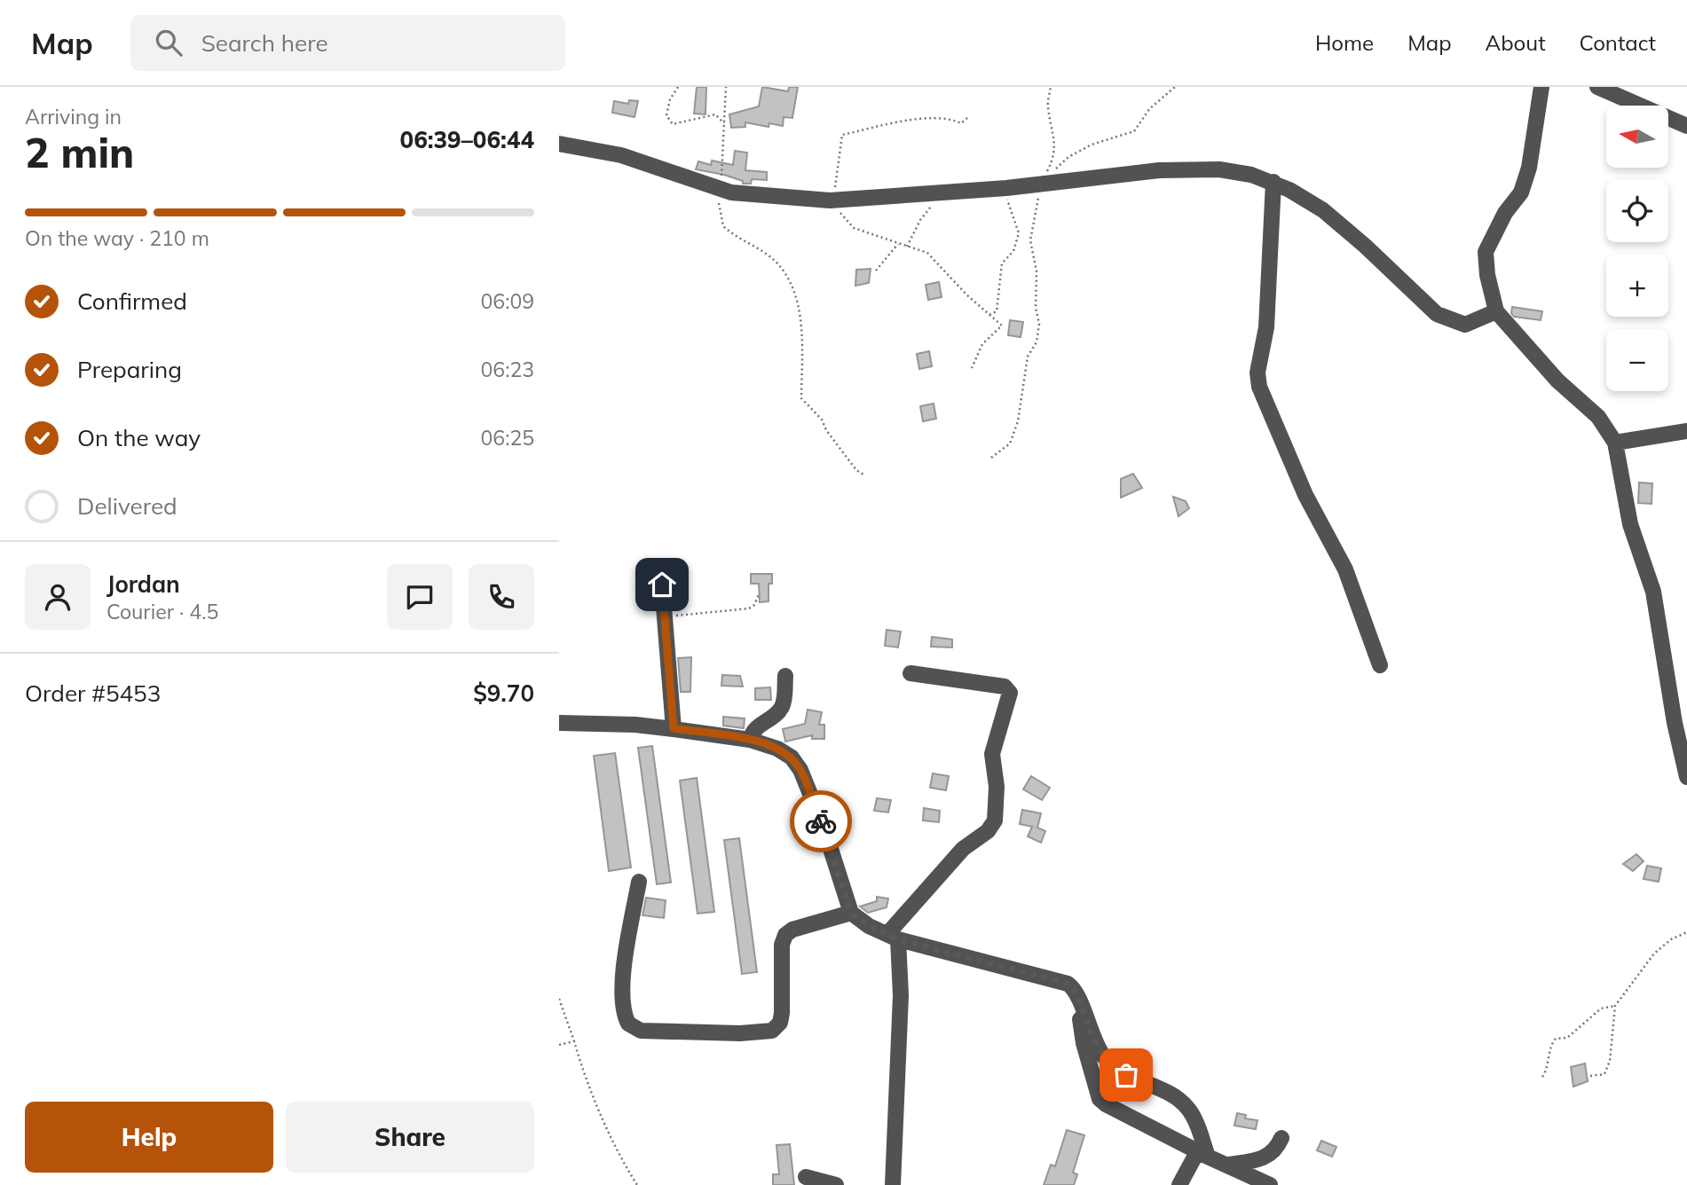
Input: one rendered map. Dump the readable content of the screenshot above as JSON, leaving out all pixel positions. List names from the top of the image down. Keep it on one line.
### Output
{"north":"left","page":{"header":"Map","search":"Search here","nav":["Home","Map","About","Contact"],"heading":["2 min","Arriving in","06:39–06:44"],"panel":["Jordan","Courier · 4.5","Order #5453","$9.70"],"map_buttons":["+","−"],"bar":"On the way · 210 m","list":[["Confirmed","06:09"],["Preparing","06:23"],["On the way","06:25"],"Delivered"],"buttons":["Help","Share"]}}
